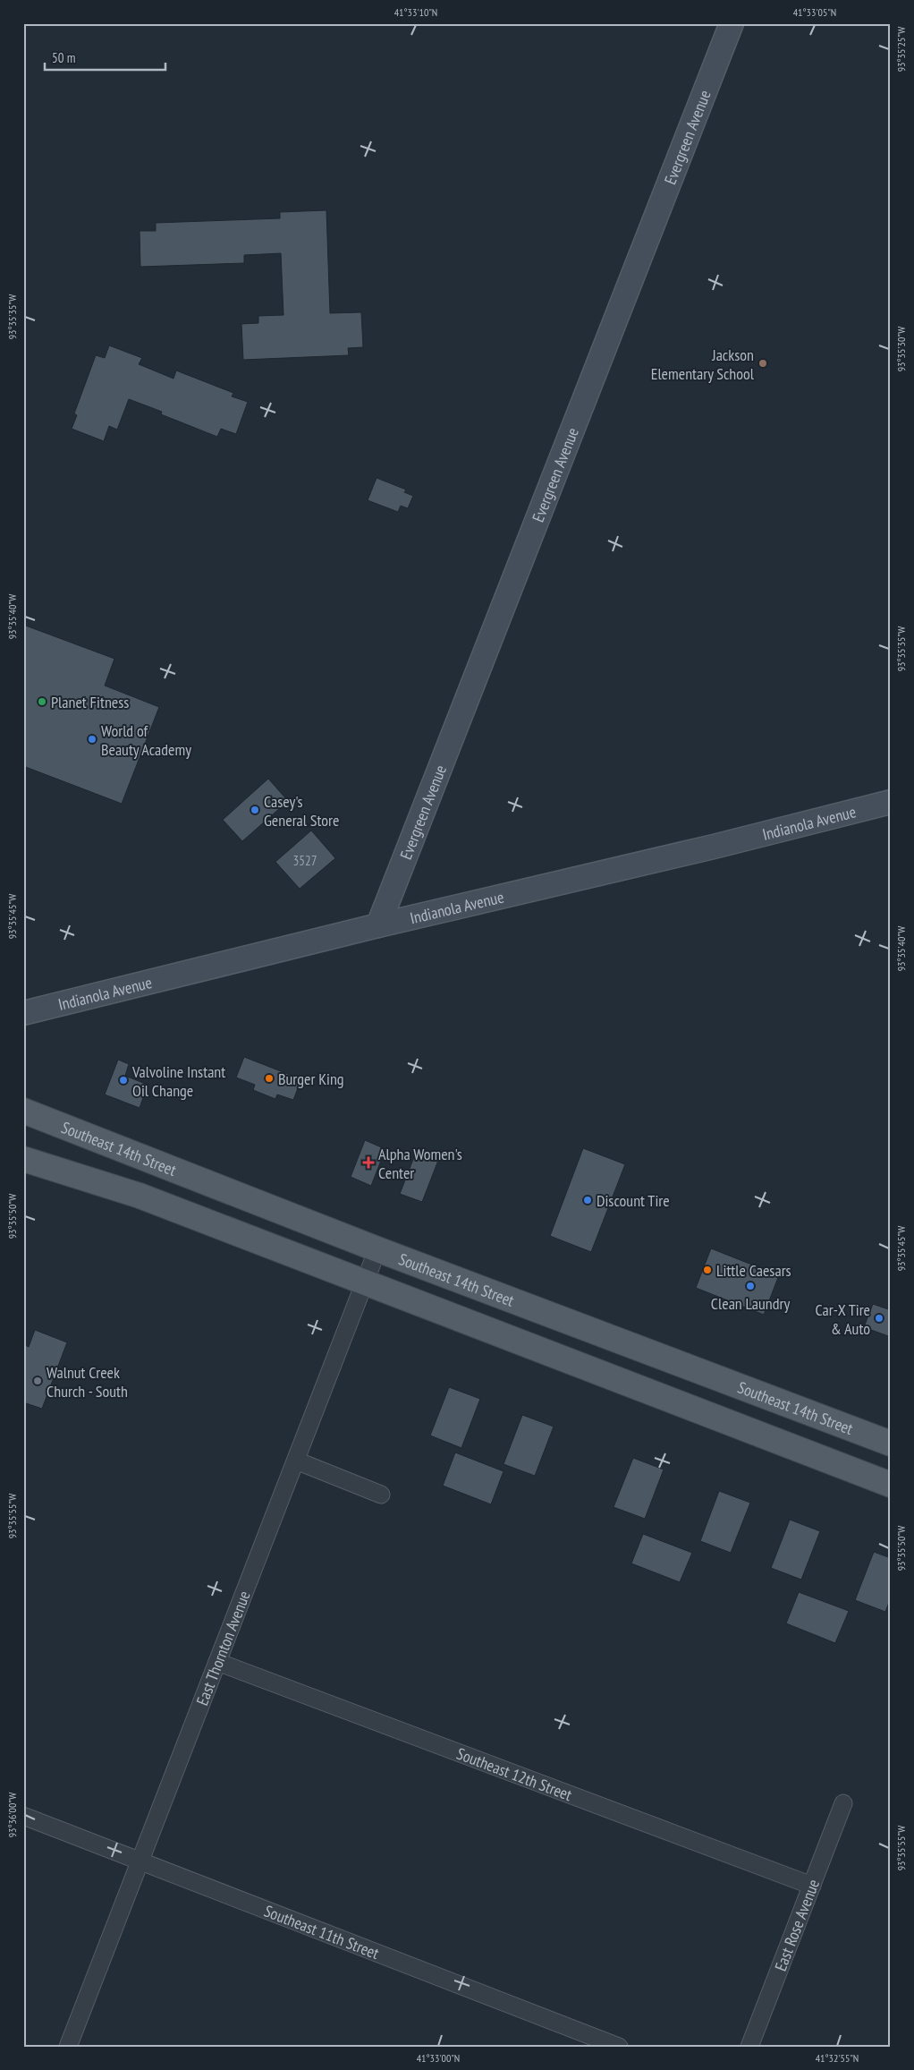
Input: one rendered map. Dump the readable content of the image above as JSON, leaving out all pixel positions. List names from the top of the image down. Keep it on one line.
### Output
{"streets":{"main road":["Evergreen Avenue","Indianola Avenue","Southeast 14th Street"],"street":["East Thornton Avenue","Southeast 12th Street","East Rose Avenue","Southeast 11th Street"]},"crossings":[["Evergreen Avenue","Indianola Avenue"],["Southeast 14th Street","East Thornton Avenue"],["East Thornton Avenue","Southeast 12th Street"],["East Thornton Avenue","Southeast 11th Street"],["Southeast 12th Street","East Rose Avenue"]],"places":{"other":["Jackson Elementary School","Planet Fitness","World of Beauty Academy","Casey's General Store","Burger King","Valvoline Instant Oil Change","Discount Tire","Little Caesars","Clean Laundry","Car-X Tire & Auto","Walnut Creek Church - South"],"health":["Alpha Women's Center"]},"house_numbers":["3527"],"scale_bar":"50 m","coordinates":["41°33'10\"N","41°33'05\"N","93°35'25\"W","93°35'35\"W","93°35'30\"W","93°35'40\"W","93°35'45\"W","93°35'50\"W","93°35'55\"W","93°36'00\"W","41°33'00\"N","41°32'55\"N"]}
